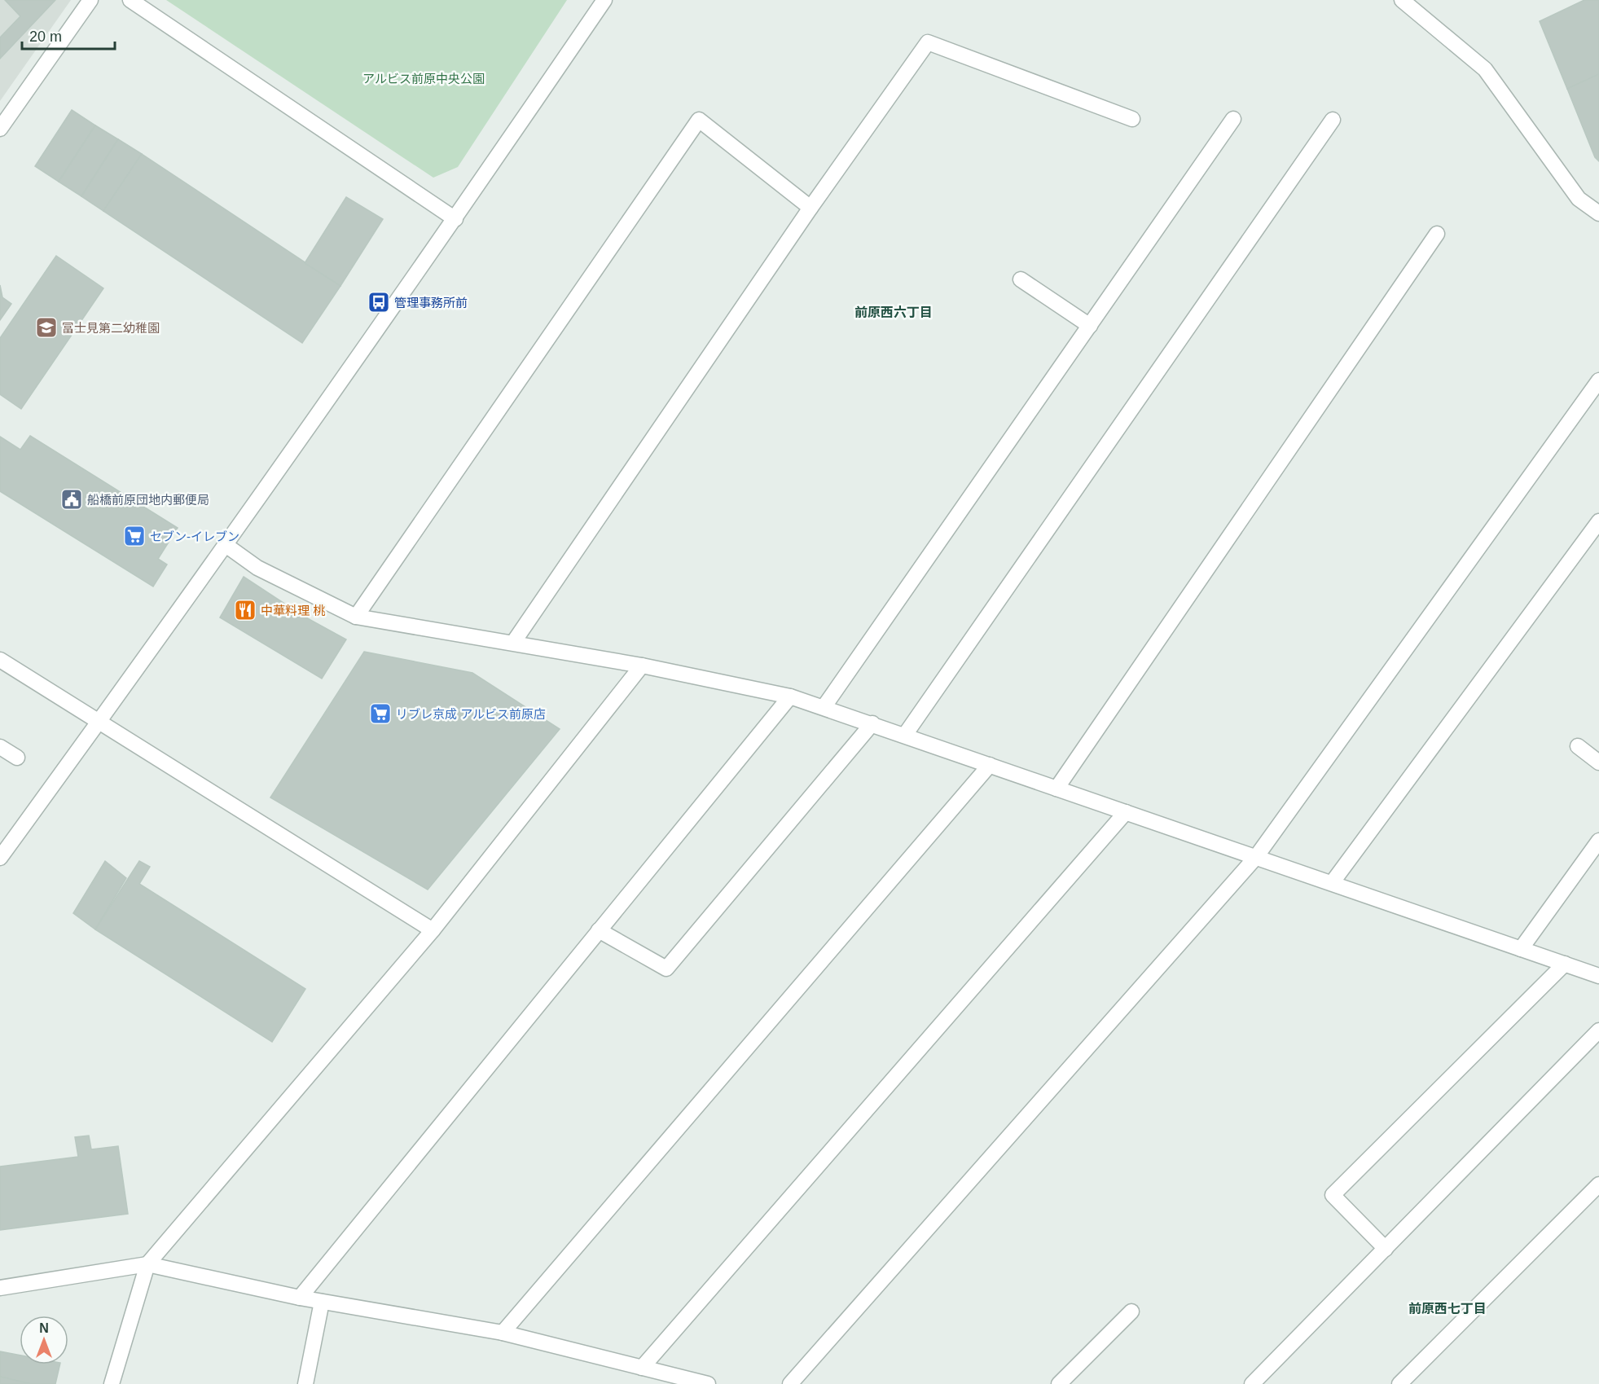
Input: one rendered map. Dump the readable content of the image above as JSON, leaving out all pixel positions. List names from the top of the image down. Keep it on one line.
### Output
{"districts":["前原西六丁目","前原西七丁目"],"parks":["アルビス前原中央公園"],"places":{"bus stop":["管理事務所前"],"school or university":["冨士見第二幼稚園"],"public building":["船橋前原団地内郵便局"],"supermarket":["セブン-イレブン","リブレ京成 アルビス前原店"],"restaurant":["中華料理 桃"]},"scale_bar":"20 m","north":"top"}
